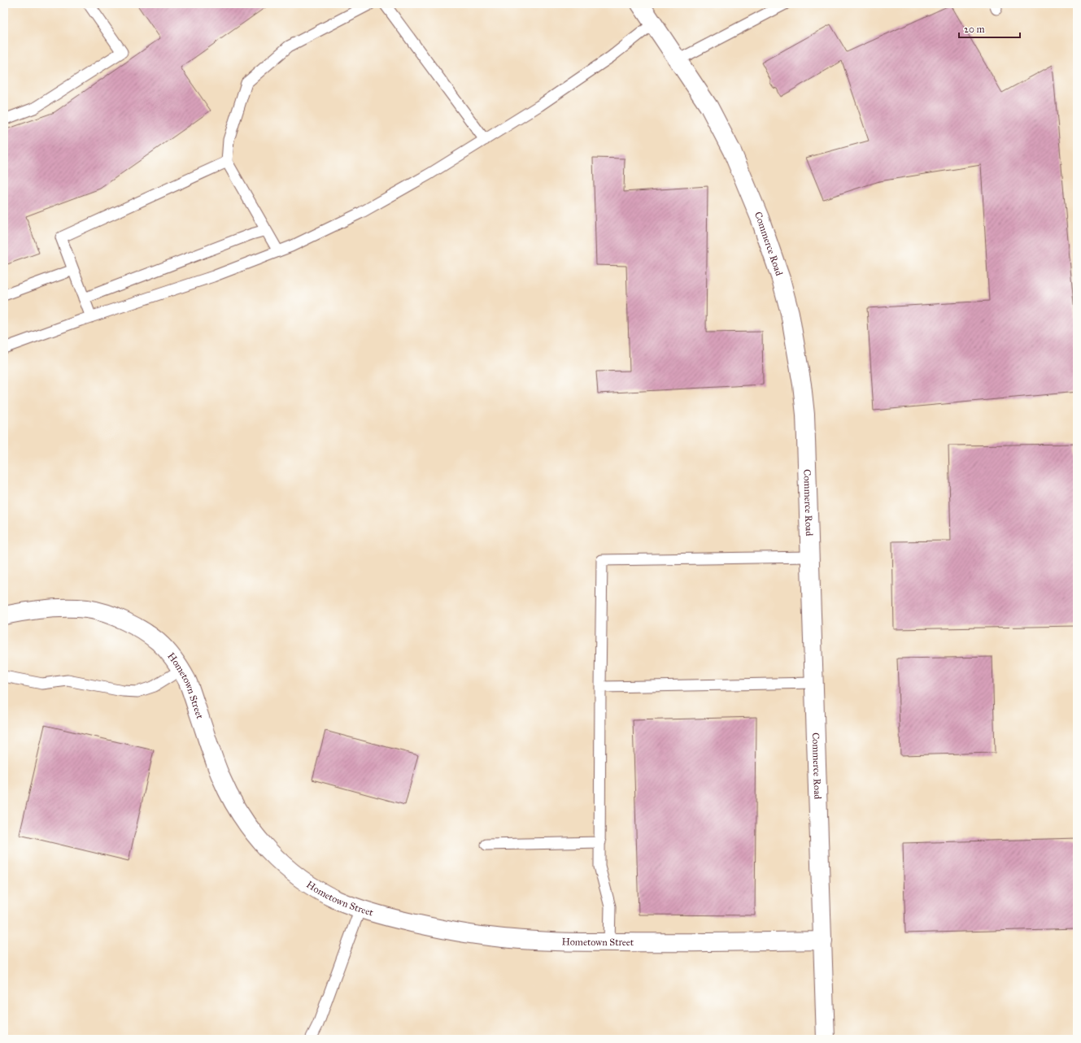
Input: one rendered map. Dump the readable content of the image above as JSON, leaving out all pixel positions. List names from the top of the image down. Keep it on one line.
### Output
{"streets":{"street":["Commerce Road","Hometown Street"]},"crossings":[["Commerce Road","Hometown Street"]],"scale_bar":"20 m"}
